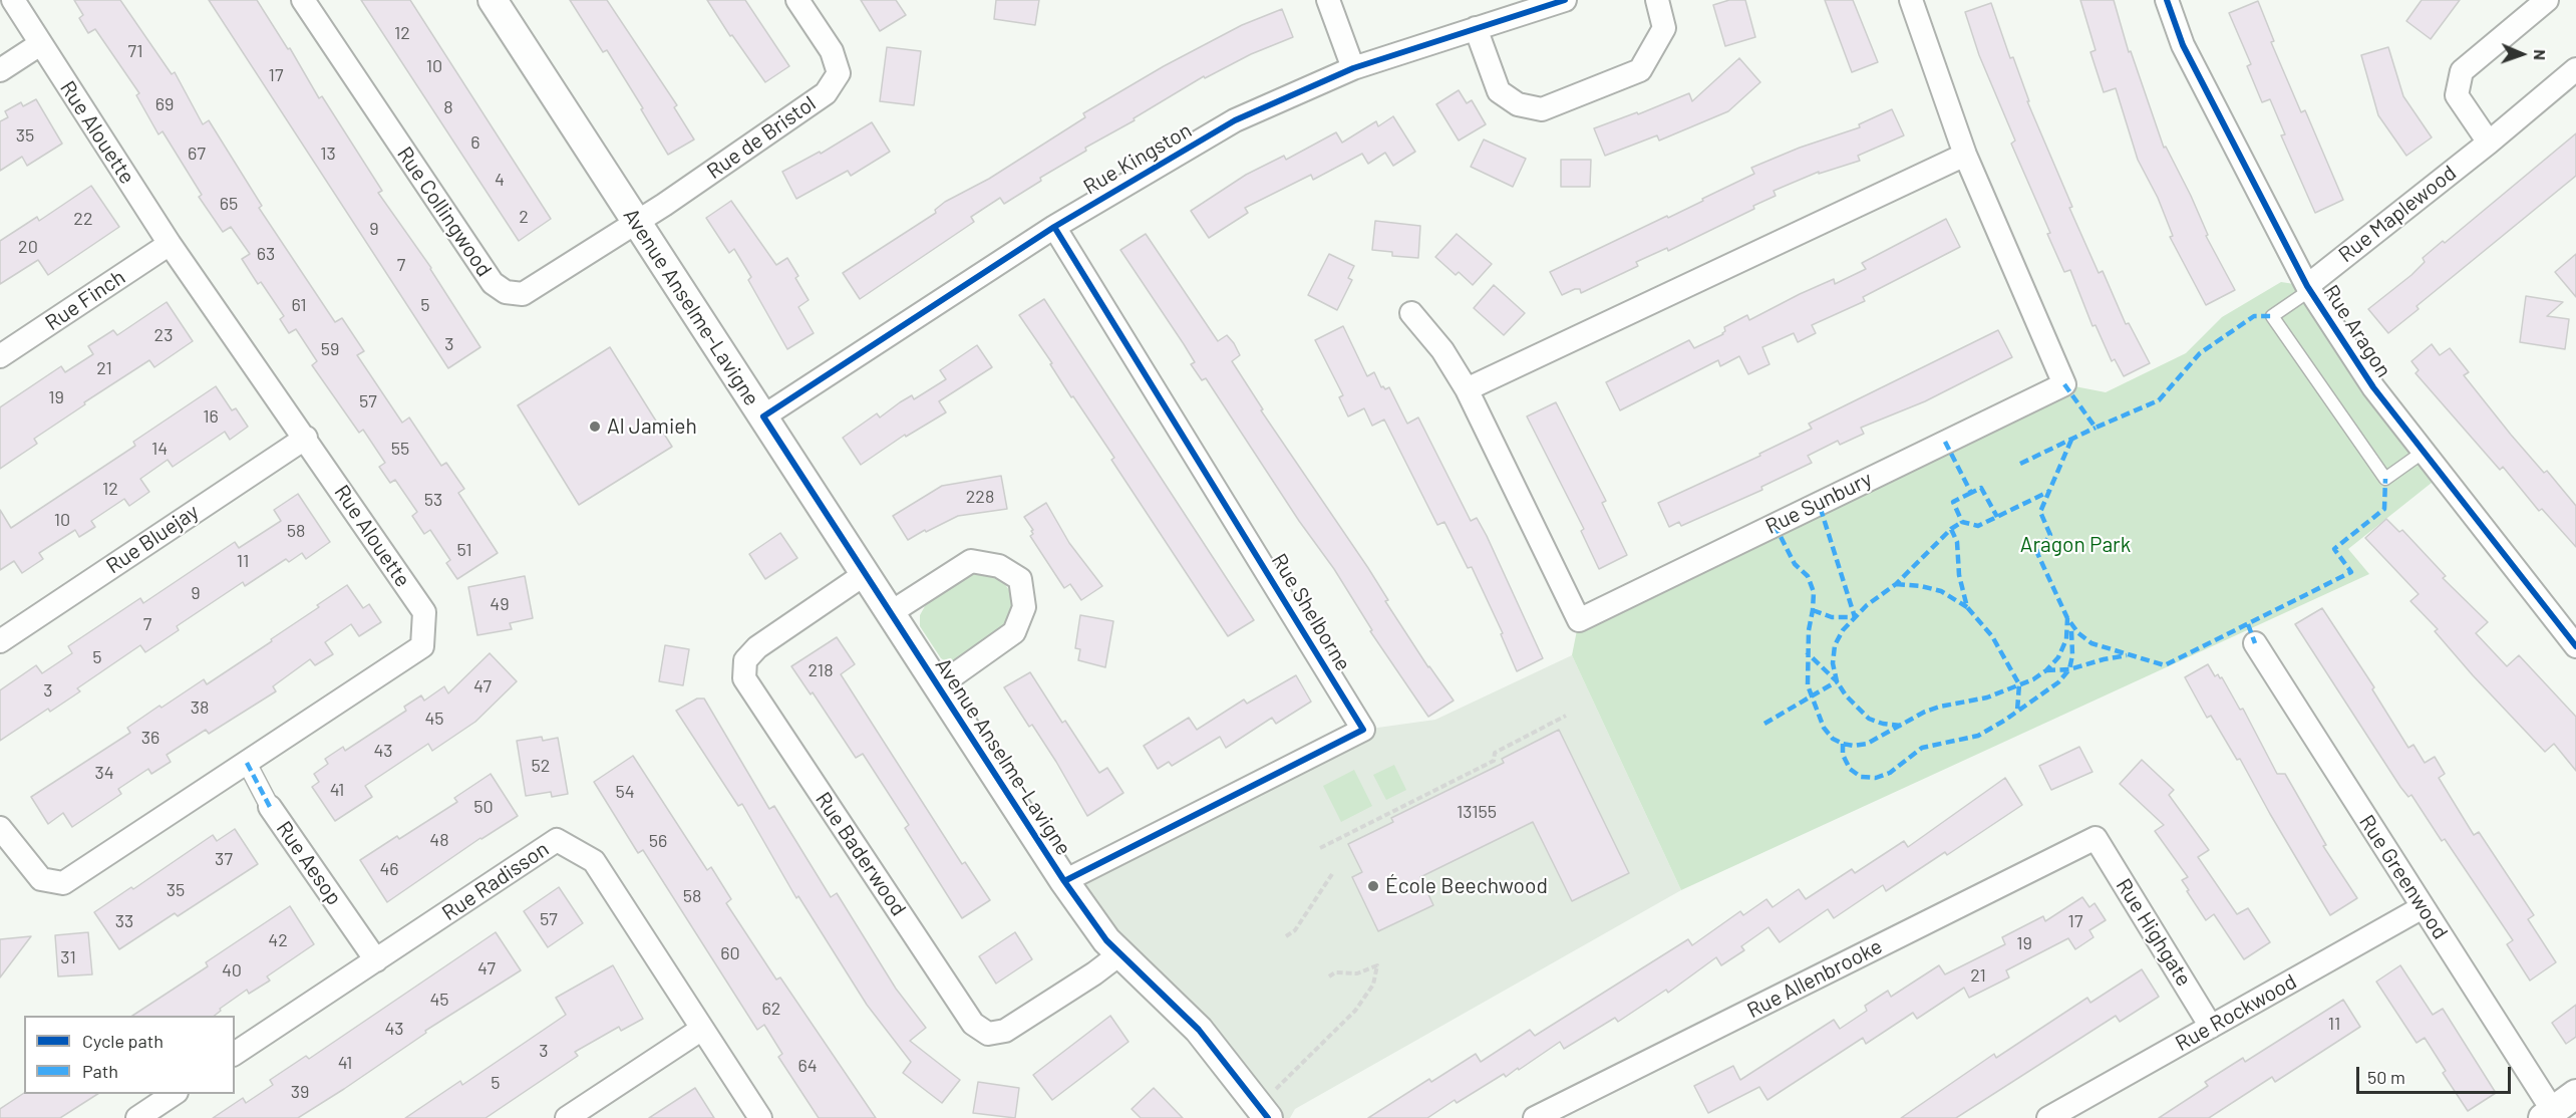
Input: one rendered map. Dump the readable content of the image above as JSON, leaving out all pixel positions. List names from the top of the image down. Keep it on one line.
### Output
{"streets":{"street":["Rue Alouette","Rue de Bristol","Rue Kingston","Rue Collingwood","Rue Maplewood","Rue Finch","Avenue Anselme-Lavigne","Rue Aragon","Rue Sunbury","Rue Bluejay","Rue Shelborne","Rue Baderwood","Rue Aesop","Rue Greenwood","Rue Radisson","Rue Highgate","Rue Allenbrooke","Rue Rockwood"]},"crossings":[["Rue Alouette","Rue Finch"],["Rue Alouette","Rue Bluejay"],["Rue Alouette","Rue Aesop"],["Rue de Bristol","Rue Collingwood"],["Rue de Bristol","Avenue Anselme-Lavigne"],["Rue Kingston","Avenue Anselme-Lavigne"],["Rue Kingston","Rue Shelborne"],["Rue Collingwood","Avenue Anselme-Lavigne"],["Rue Maplewood","Rue Aragon"],["Avenue Anselme-Lavigne","Rue Shelborne"],["Avenue Anselme-Lavigne","Rue Baderwood"],["Rue Aesop","Rue Radisson"],["Rue Greenwood","Rue Rockwood"],["Rue Highgate","Rue Allenbrooke"],["Rue Highgate","Rue Rockwood"]],"parks":["Aragon Park"],"places":["Al Jamieh","École Beechwood"],"house_numbers":["12","71","10","17","69","8","35","6","67","13","4","65","2","22","9","20","63","7","61","5","23","3","59","21","19","57","16","14","55","12","228","53","10","58","51","11","9","49","7","5","218","47","3","38","45","36","43","52","34","41","54","50","13155","48","56","37","46","35","58","57","33","17","42","19","60","31","47","40","21","45","62","11","43","3","41","64","5","39"],"legend":["Cycle path","Path"],"scale_bar":"50 m","north":"right"}
